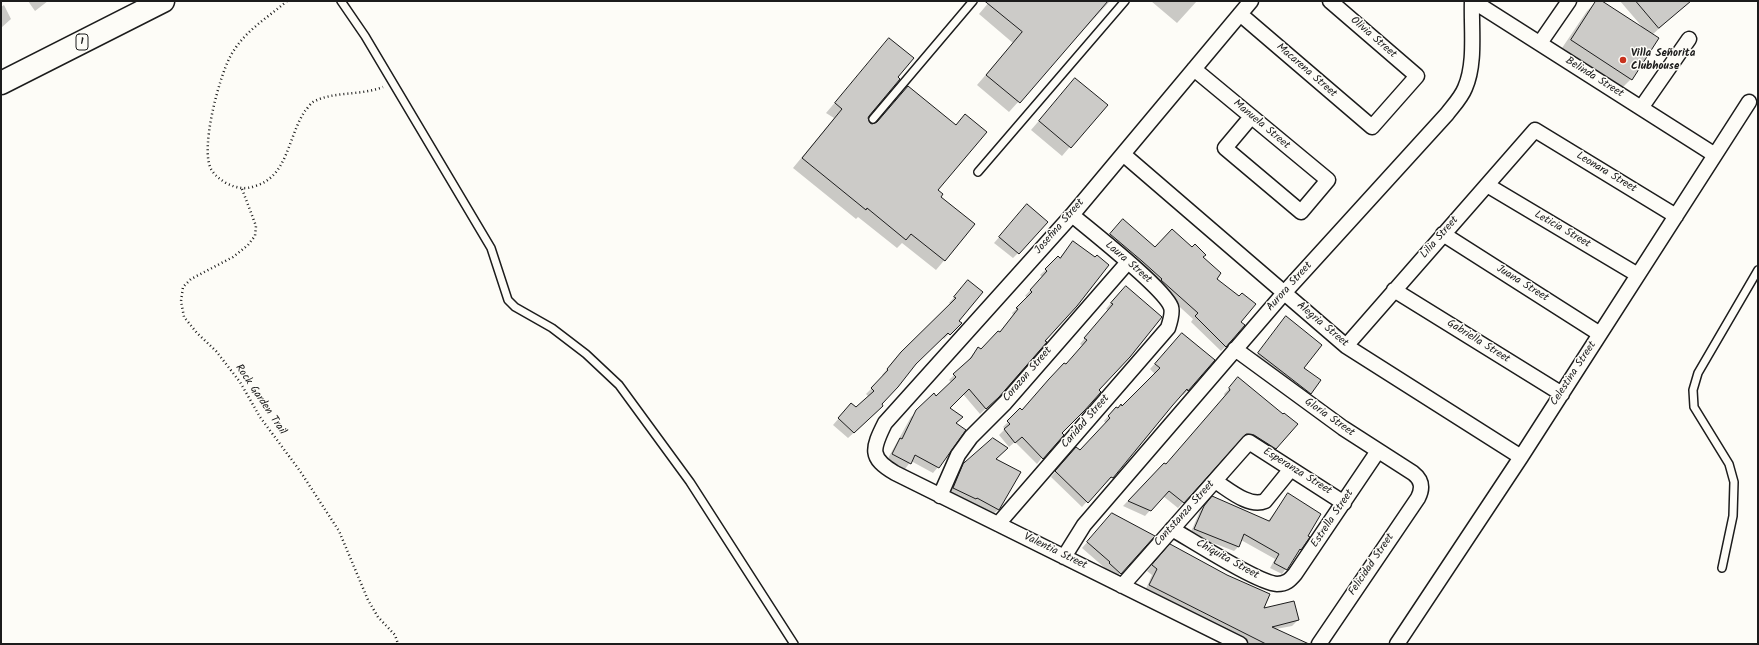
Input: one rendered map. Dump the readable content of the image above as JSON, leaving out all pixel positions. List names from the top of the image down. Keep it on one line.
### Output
{"streets":{"highway":["1"],"street":["Olivia Street","Macarena Street","Belinda Street","Manuela Street","Leonara Street","Josefina Street","Leticia Street","Lilia Street","Laura Street","Juana Street","Aurora Street","Alegria Street","Gabriella Street","Celestina Street","Corazon Street","Gloria Street","Caridad Street","Esperanza Street","Contstanza Street","Estrella Street","Valentia Street","Chiquita Street","Felicidad Street"],"path":["Rock Garden Trail"]},"crossings":[["Olivia Street","Macarena Street"],["Macarena Street","Josefina Street"],["Belinda Street","Aurora Street"],["Belinda Street","Celestina Street"],["Manuela Street","Josefina Street"],["Leonara Street","Lilia Street"],["Leonara Street","Celestina Street"],["Josefina Street","Laura Street"],["Josefina Street","Alegria Street"],["Josefina Street","Valentia Street"],["Leticia Street","Lilia Street"],["Leticia Street","Celestina Street"],["Lilia Street","Juana Street"],["Lilia Street","Alegria Street"],["Lilia Street","Gabriella Street"],["Laura Street","Corazon Street"],["Laura Street","Caridad Street"],["Juana Street","Celestina Street"],["Aurora Street","Alegria Street"],["Aurora Street","Gloria Street"],["Aurora Street","Valentia Street"],["Alegria Street","Celestina Street"],["Gabriella Street","Celestina Street"],["Corazon Street","Valentia Street"],["Gloria Street","Estrella Street"],["Gloria Street","Felicidad Street"],["Caridad Street","Valentia Street"],["Esperanza Street","Contstanza Street"],["Esperanza Street","Estrella Street"],["Contstanza Street","Valentia Street"],["Contstanza Street","Chiquita Street"],["Estrella Street","Chiquita Street"]],"places":["Villa Señorita Clubhouse"]}
